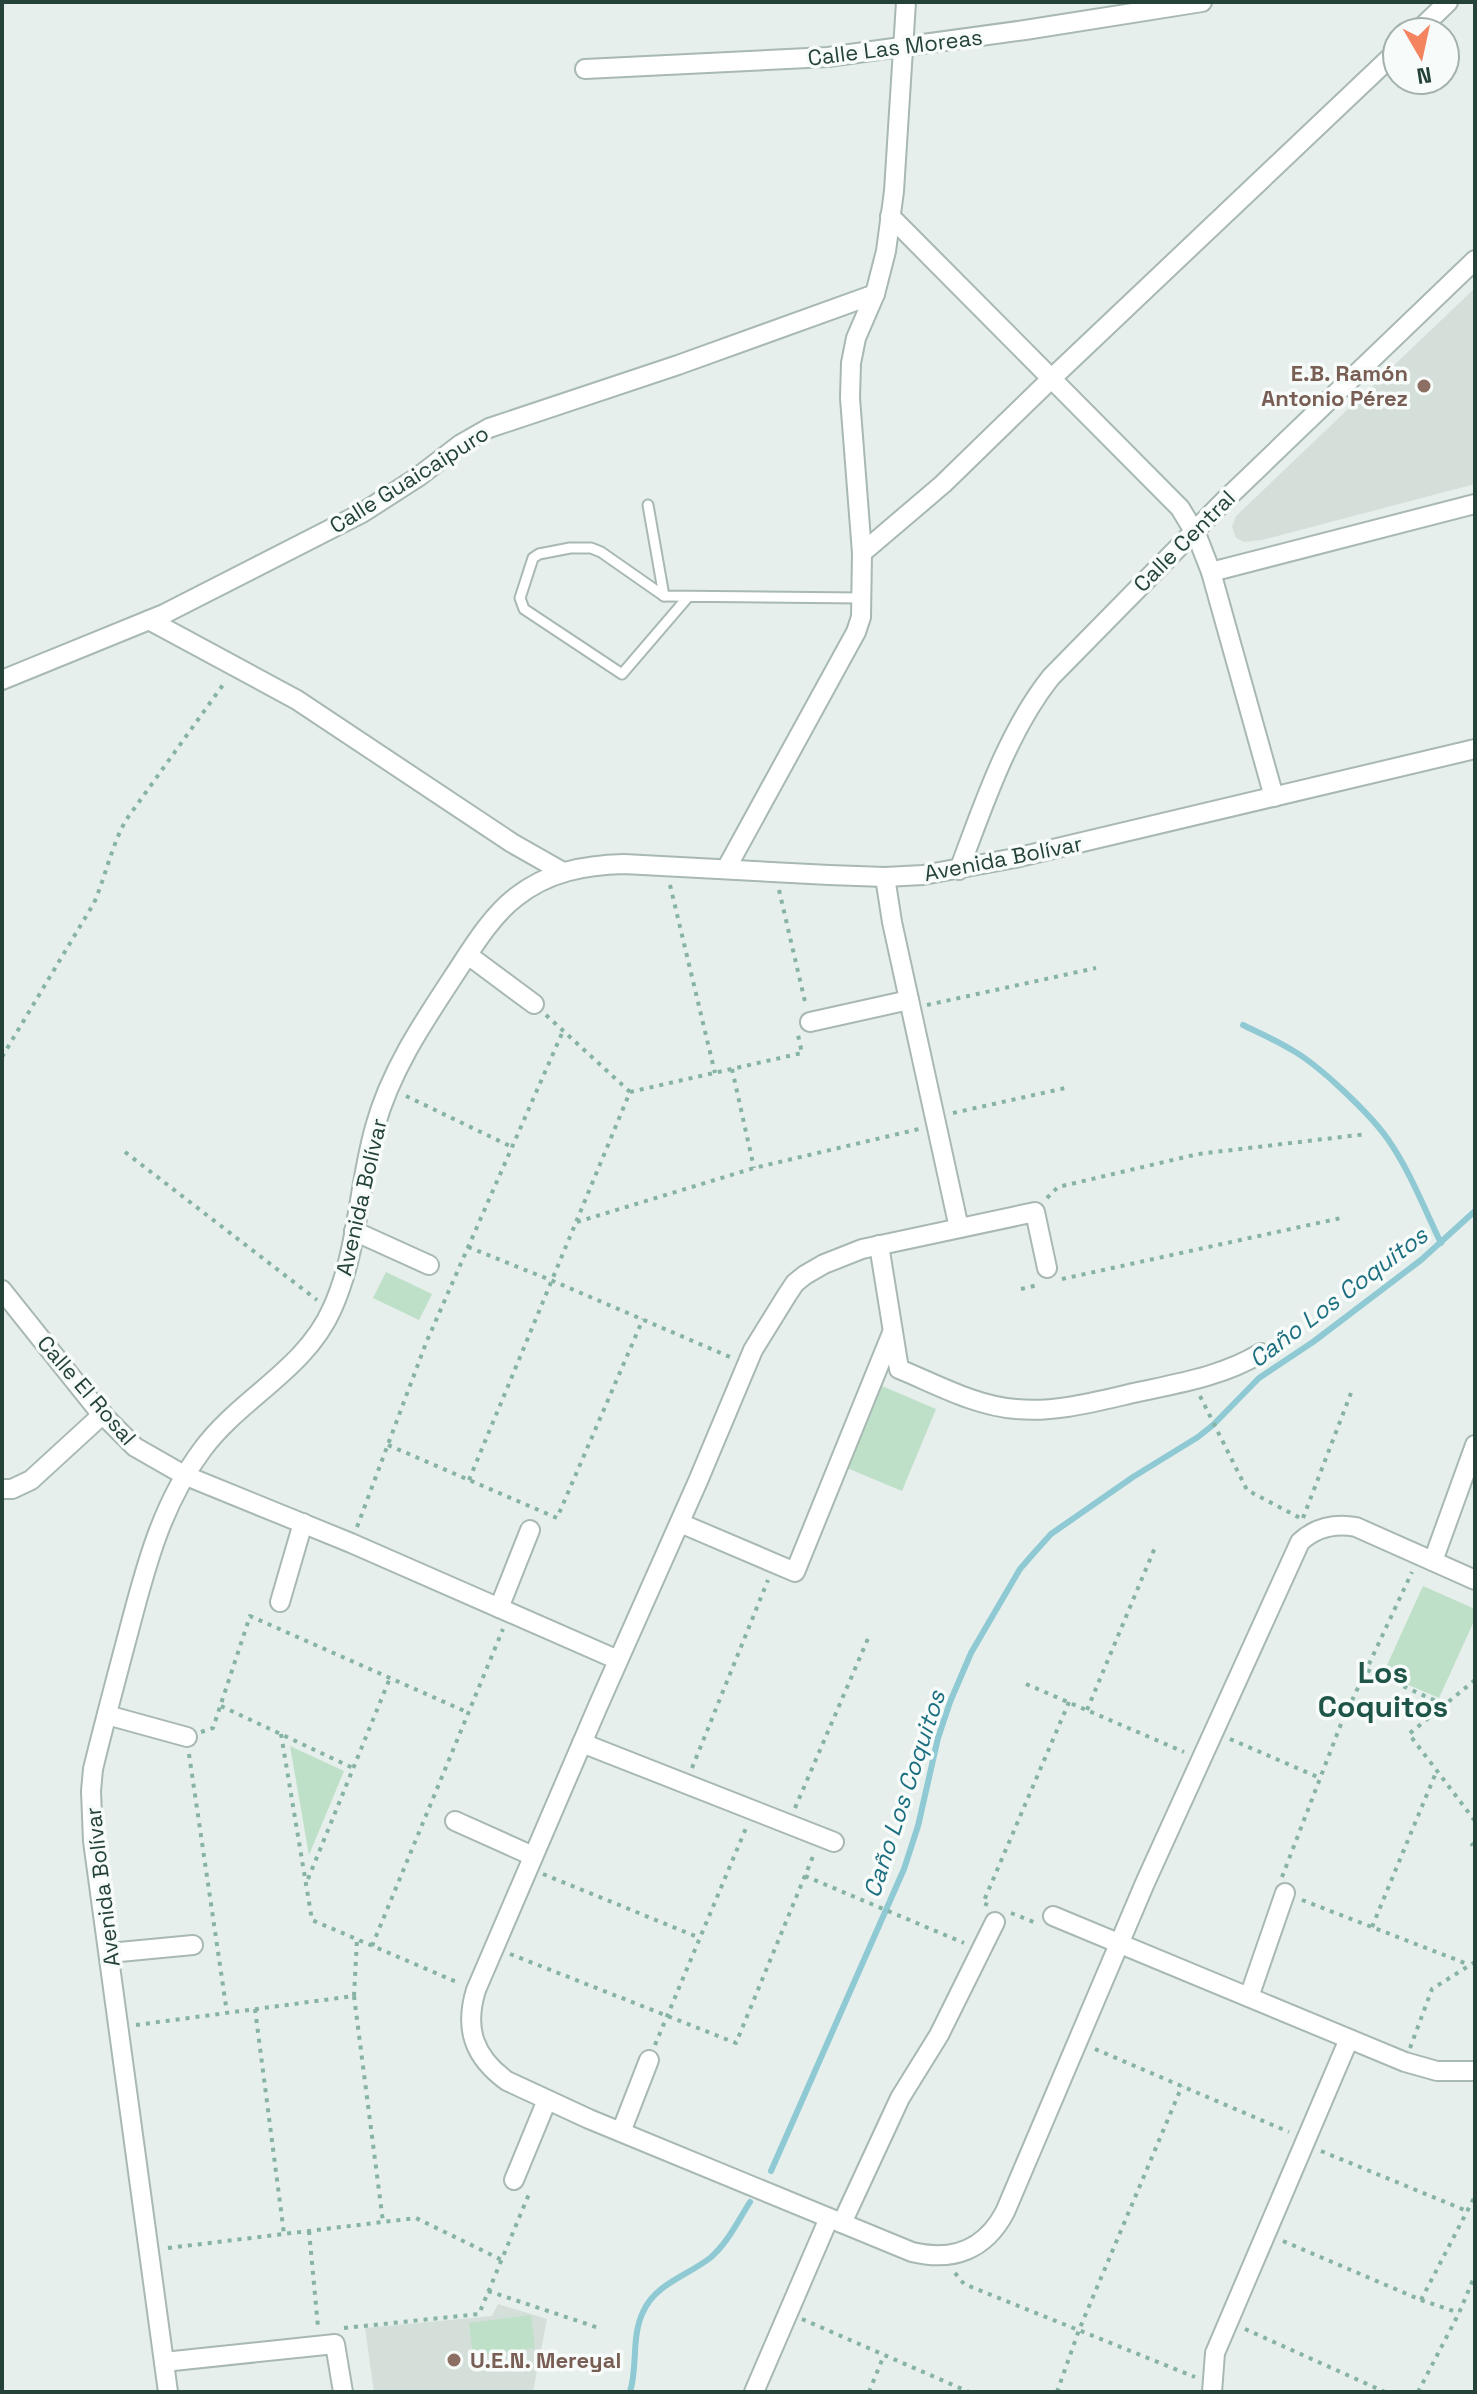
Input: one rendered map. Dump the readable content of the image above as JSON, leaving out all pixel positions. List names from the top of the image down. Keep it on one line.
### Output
{"streets":{"street":["Calle Las Moreas","Calle Guaicaipuro","Calle Central","Avenida Bolívar","Calle El Rosal"]},"crossings":[["Calle Central","Avenida Bolívar"],["Avenida Bolívar","Calle El Rosal"]],"districts":["Los Coquitos"],"water":["Caño Los Coquitos"],"places":["E.B. Ramón Antonio Pérez","U.E.N. Mereyal"],"north":"bottom"}
